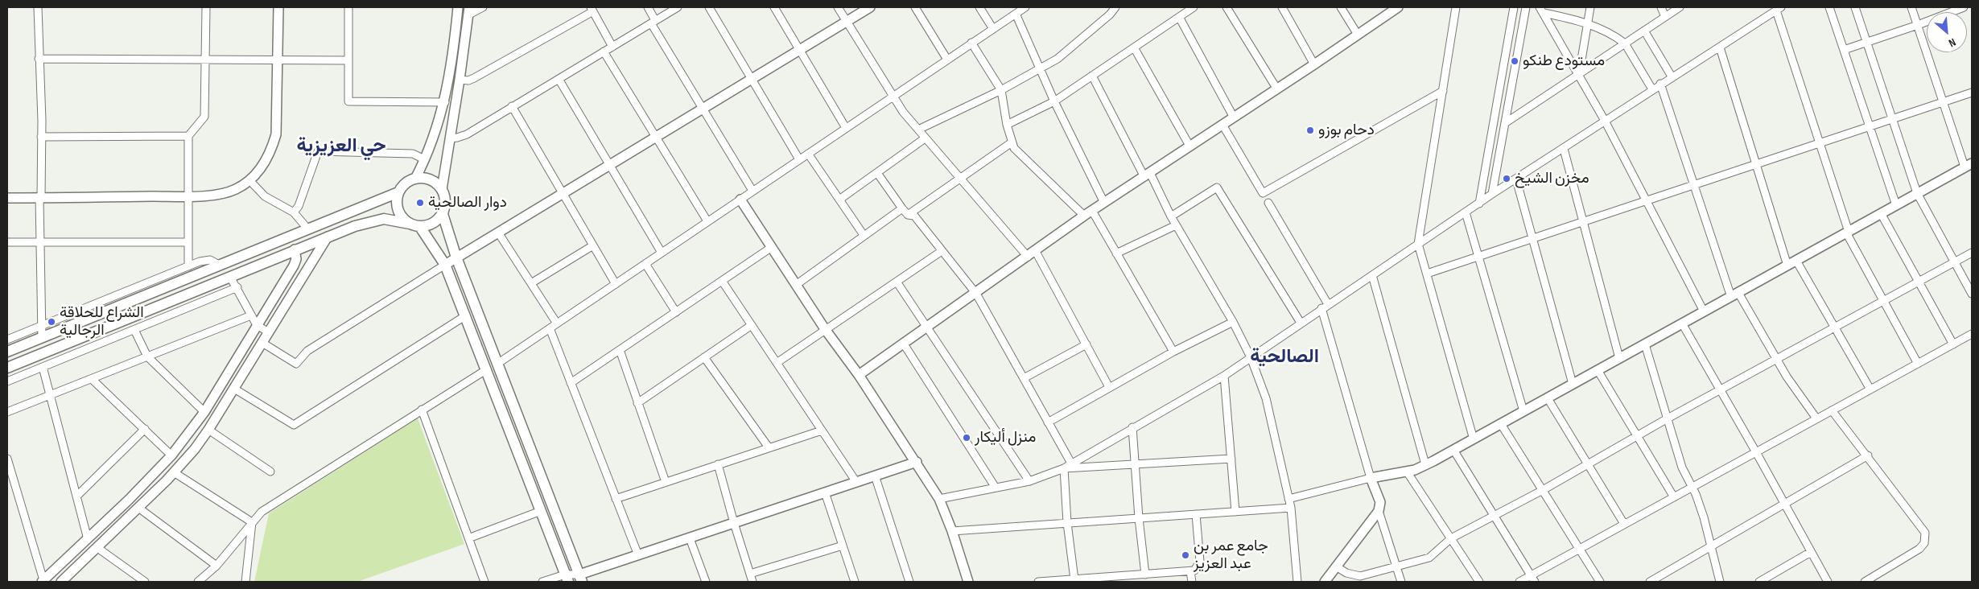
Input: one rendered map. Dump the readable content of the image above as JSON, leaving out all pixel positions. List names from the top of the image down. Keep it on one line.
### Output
{"districts":["حي العزيزية","الصالحية"],"places":["مستودع طنكو","دحام بوزو","مخزن الشيخ","دوار الصالحية","الشراع للحلاقة الرجالية","منزل أليكار","جامع عمر بن عبد العزيز"],"north":"bottom right"}
